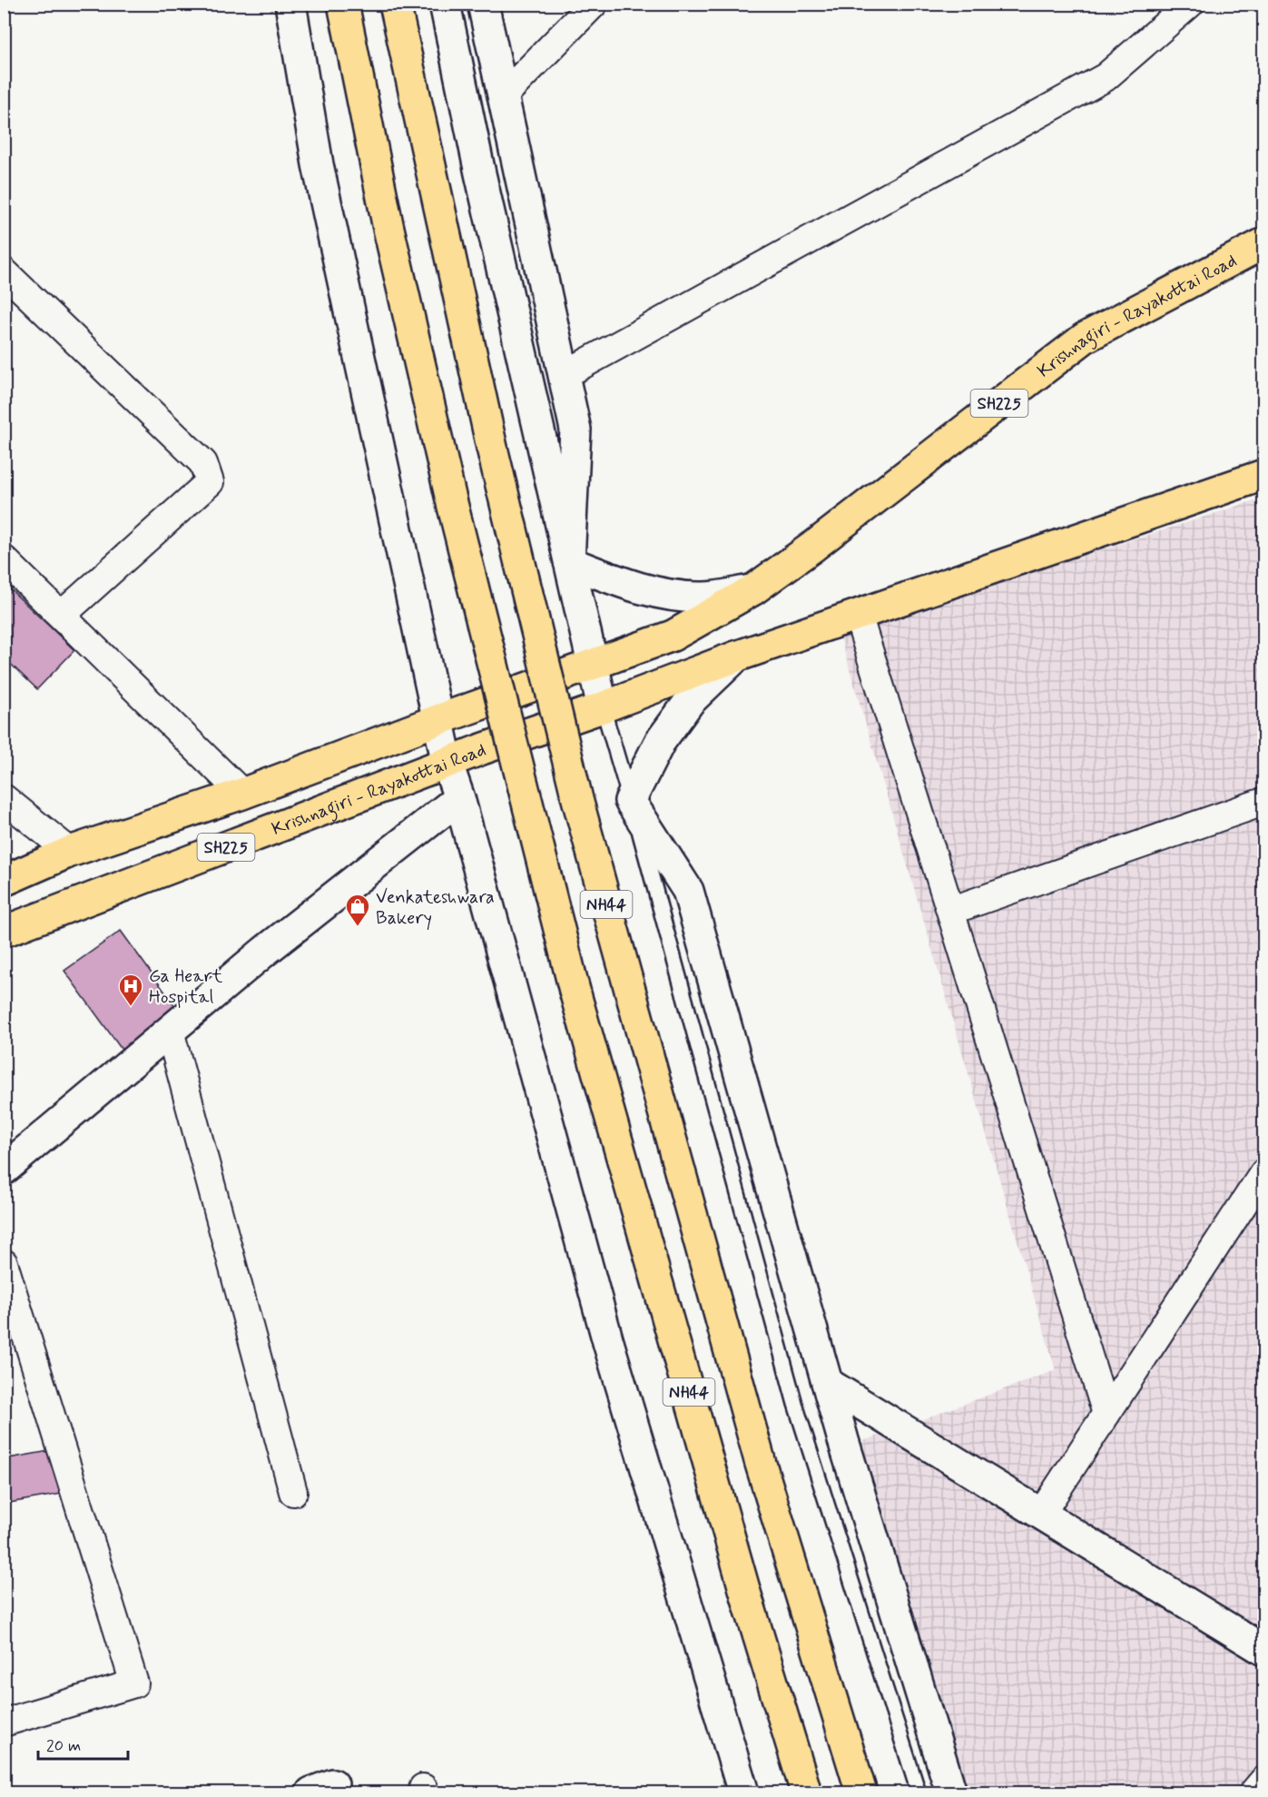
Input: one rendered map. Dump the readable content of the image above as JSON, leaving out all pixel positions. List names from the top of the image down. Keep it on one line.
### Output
{"streets":{"main road":["Krishnagiri - Rayakottai Road","SH225","NH44"]},"places":{"shop":["Venkateshwara Bakery"],"hospital":["Ga Heart Hospital"]},"scale_bar":"20 m"}
